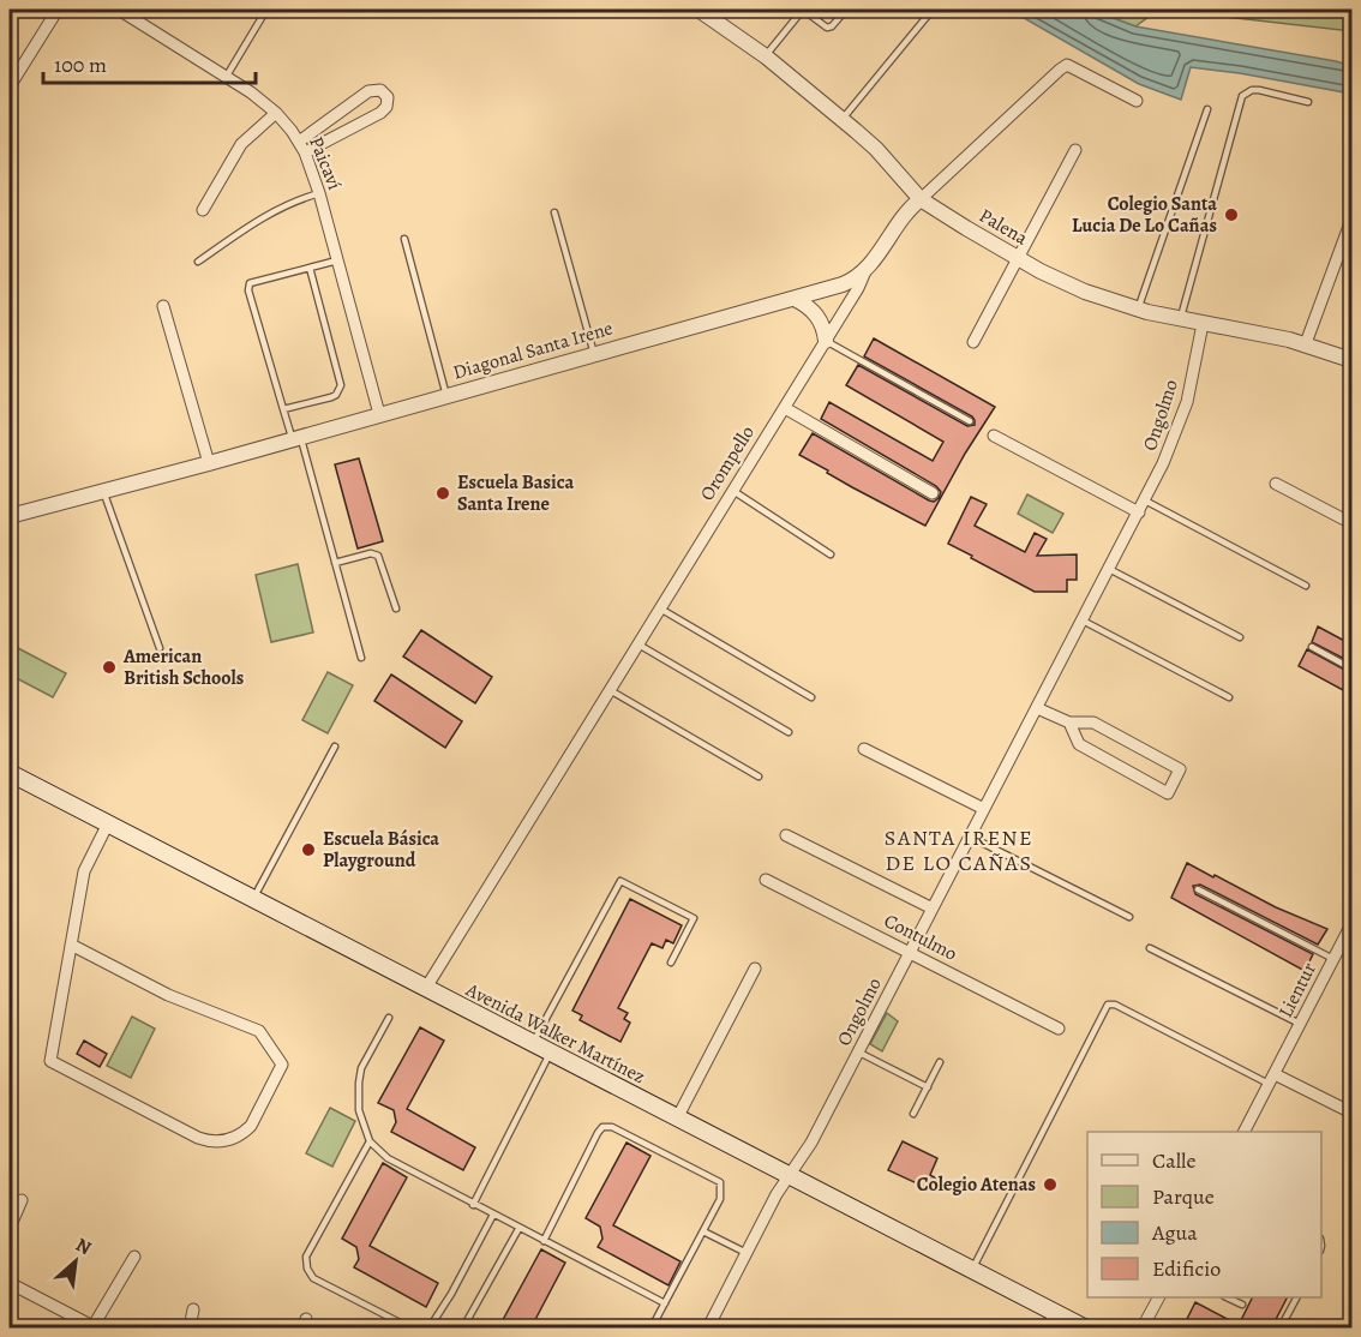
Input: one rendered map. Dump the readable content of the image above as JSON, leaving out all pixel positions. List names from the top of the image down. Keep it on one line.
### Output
{"streets":{"main road":["Avenida Walker Martínez"],"street":["Paicaví","Palena","Diagonal Santa Irene","Ongolmo","Orompello","Contulmo","Lientur"]},"crossings":[["Paicaví","Diagonal Santa Irene"],["Palena","Ongolmo"],["Palena","Orompello"],["Diagonal Santa Irene","Orompello"],["Ongolmo","Contulmo"],["Ongolmo","Avenida Walker Martínez"],["Orompello","Avenida Walker Martínez"]],"districts":["SANTA IRENE DE LO CAÑAS"],"places":["Colegio Santa Lucia De Lo Cañas","Escuela Basica Santa Irene","American British Schools","Escuela Básica Playground","Colegio Atenas"],"legend":["Calle","Parque","Agua","Edificio"],"scale_bar":"100 m","north":"top right"}
